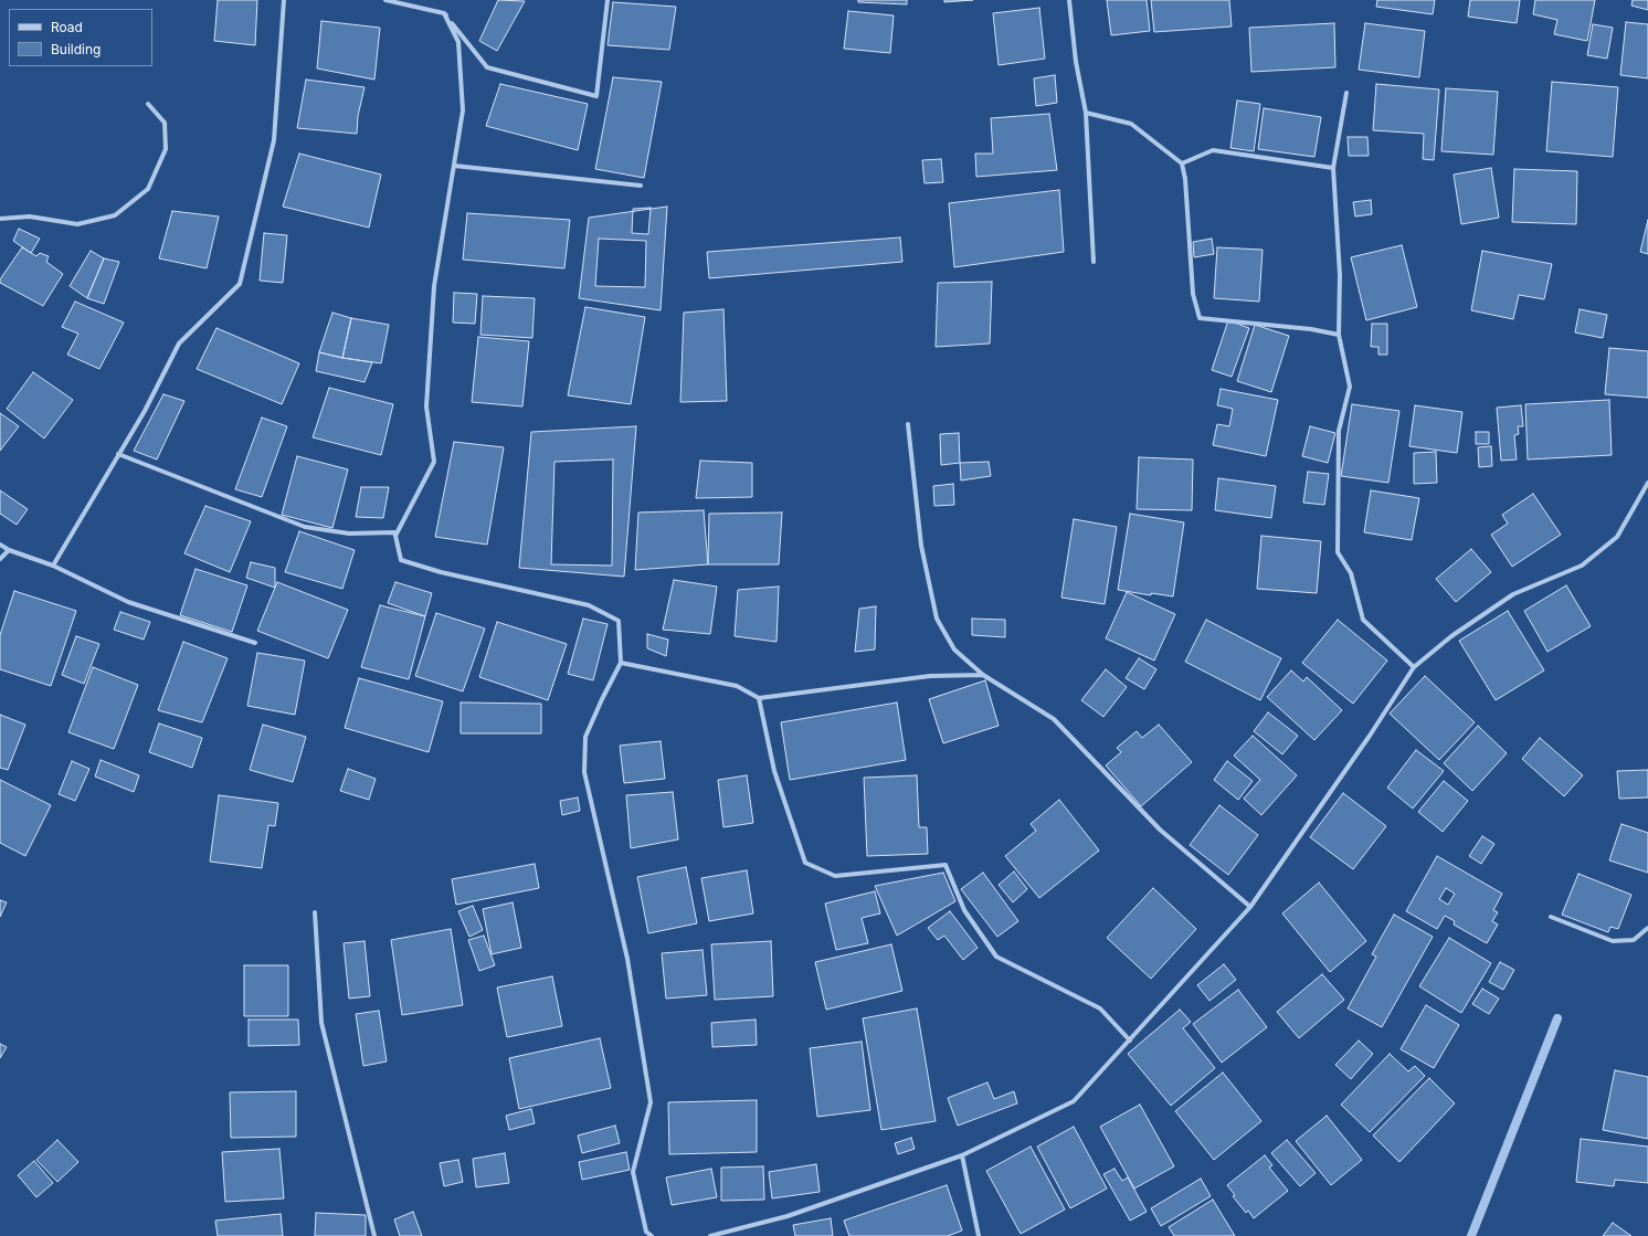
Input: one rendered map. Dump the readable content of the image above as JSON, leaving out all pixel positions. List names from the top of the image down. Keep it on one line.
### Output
{"legend":["Road","Building"]}
